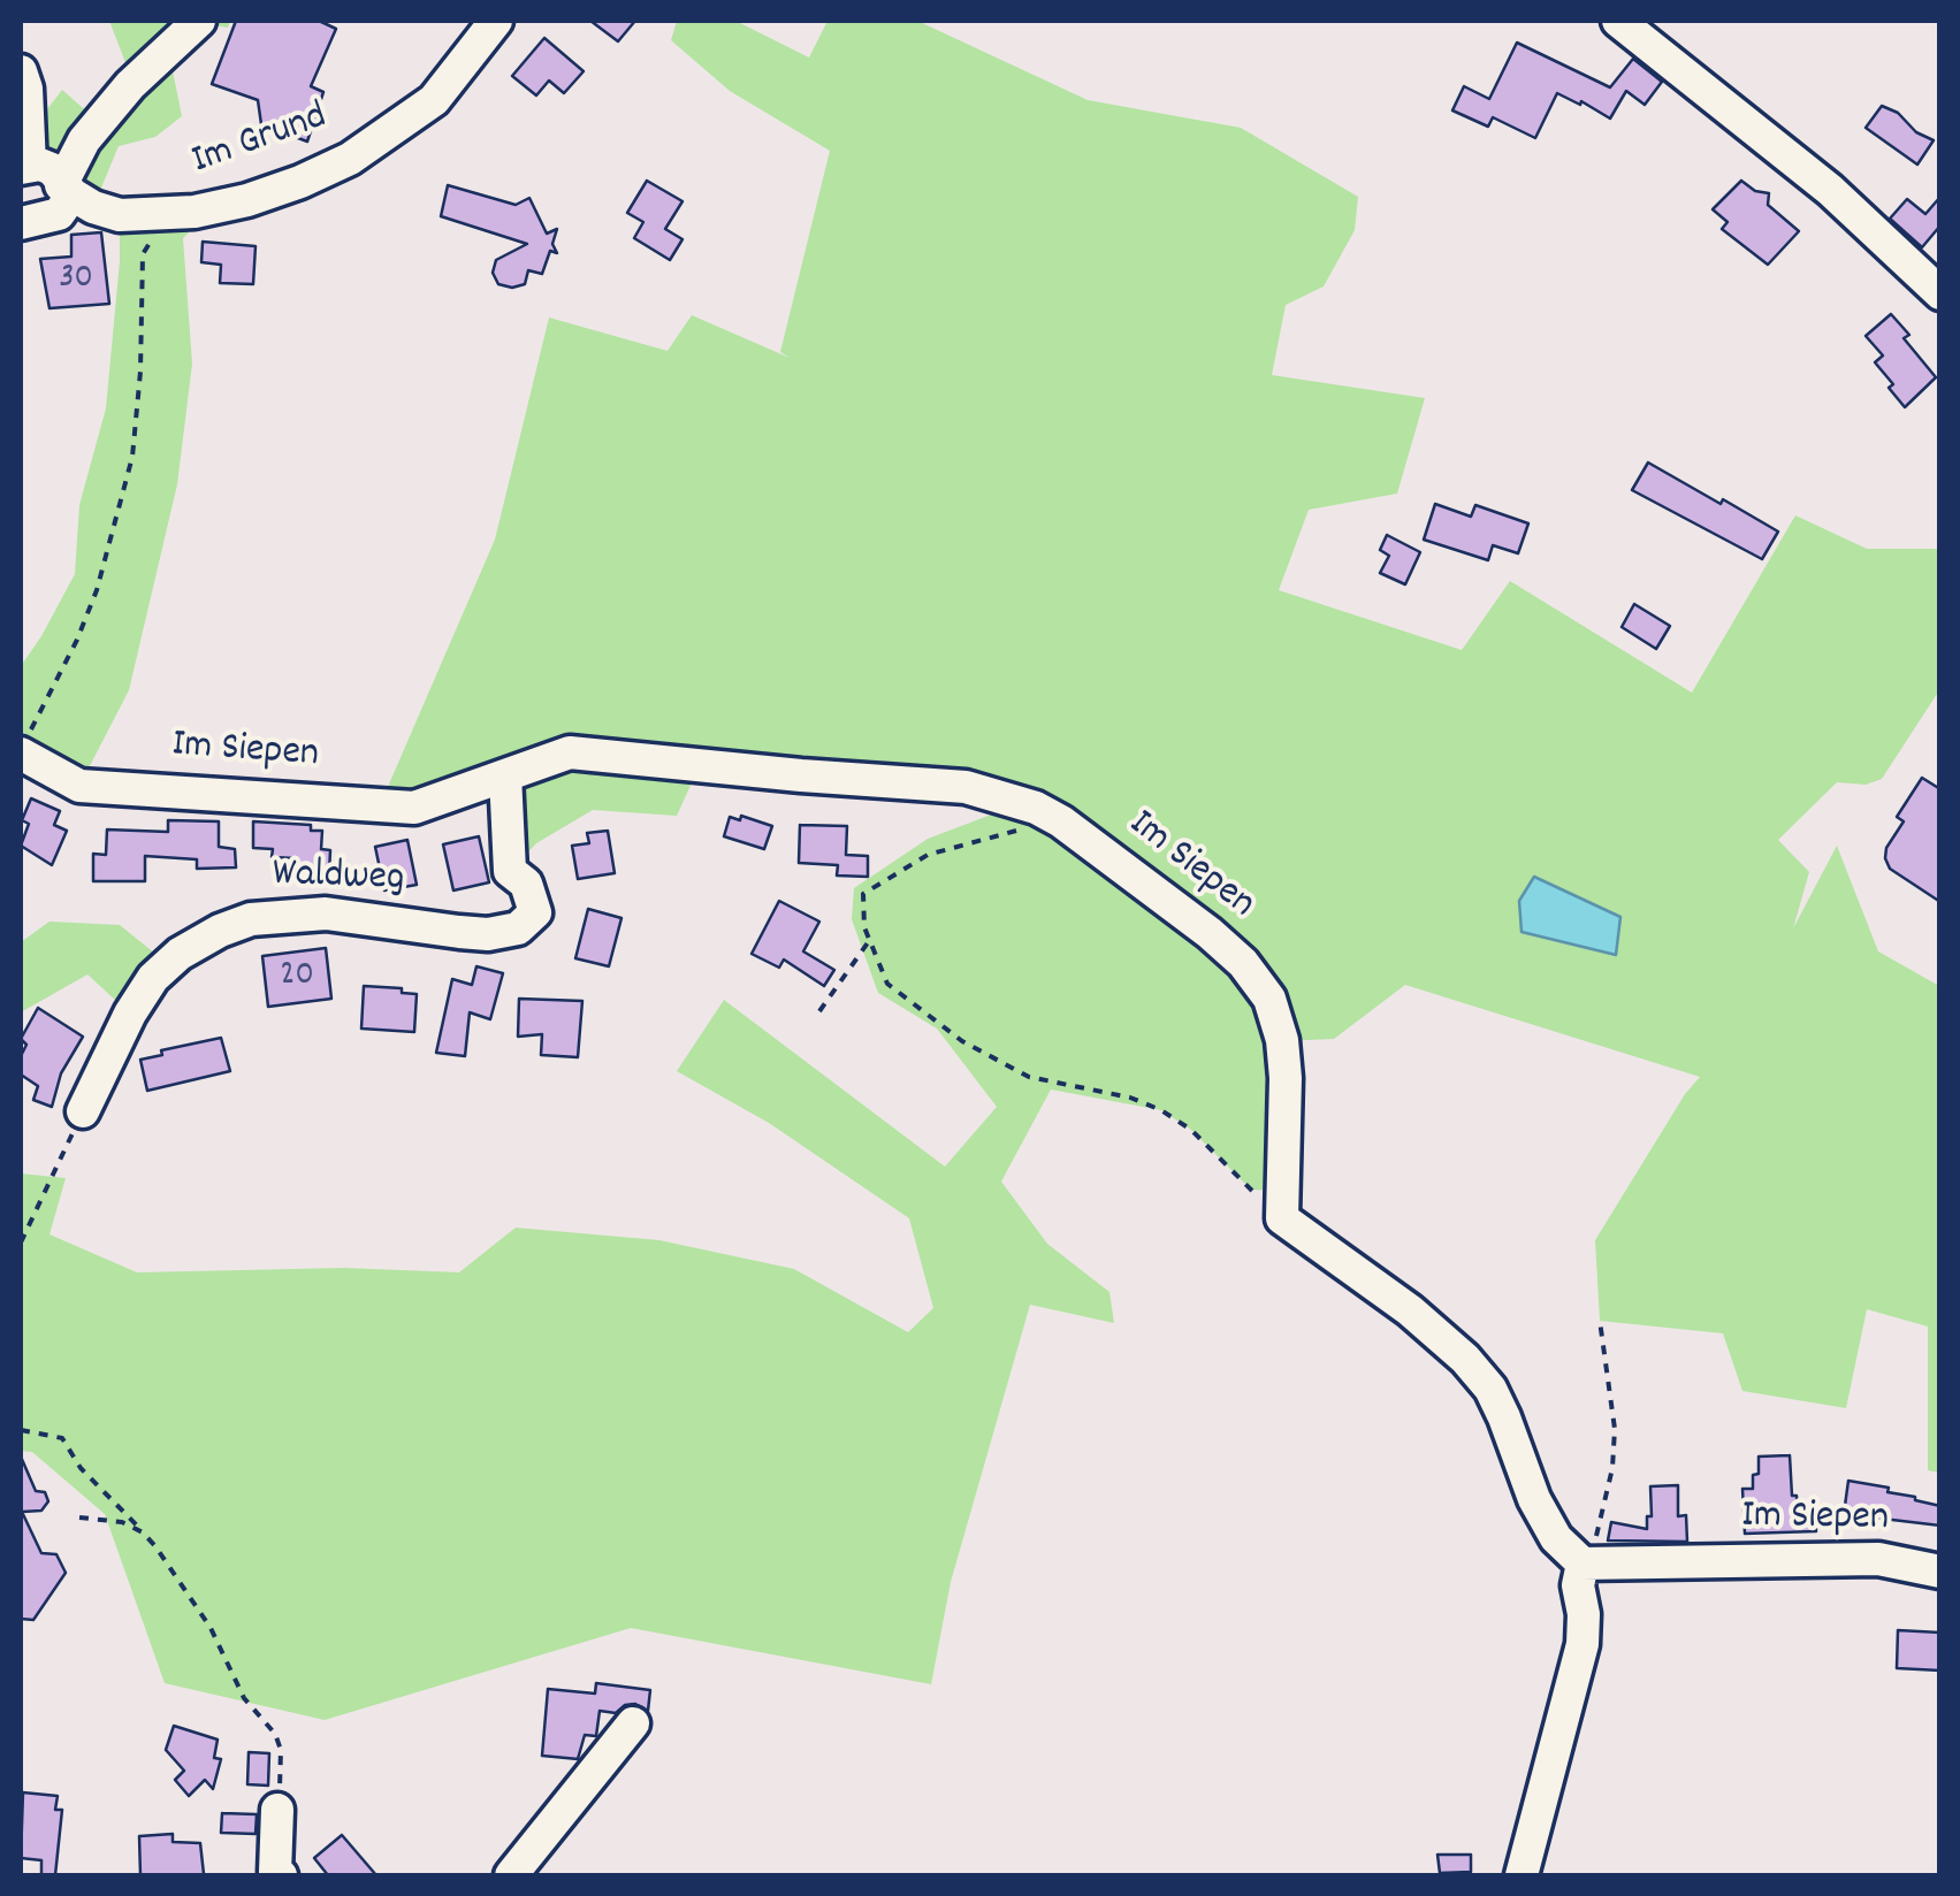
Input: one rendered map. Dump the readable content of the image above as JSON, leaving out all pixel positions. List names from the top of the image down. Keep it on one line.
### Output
{"streets":{"street":["Im Grund","Im Siepen","Waldweg"]},"crossings":[["Im Siepen","Waldweg"]],"house_numbers":["30","20"]}
